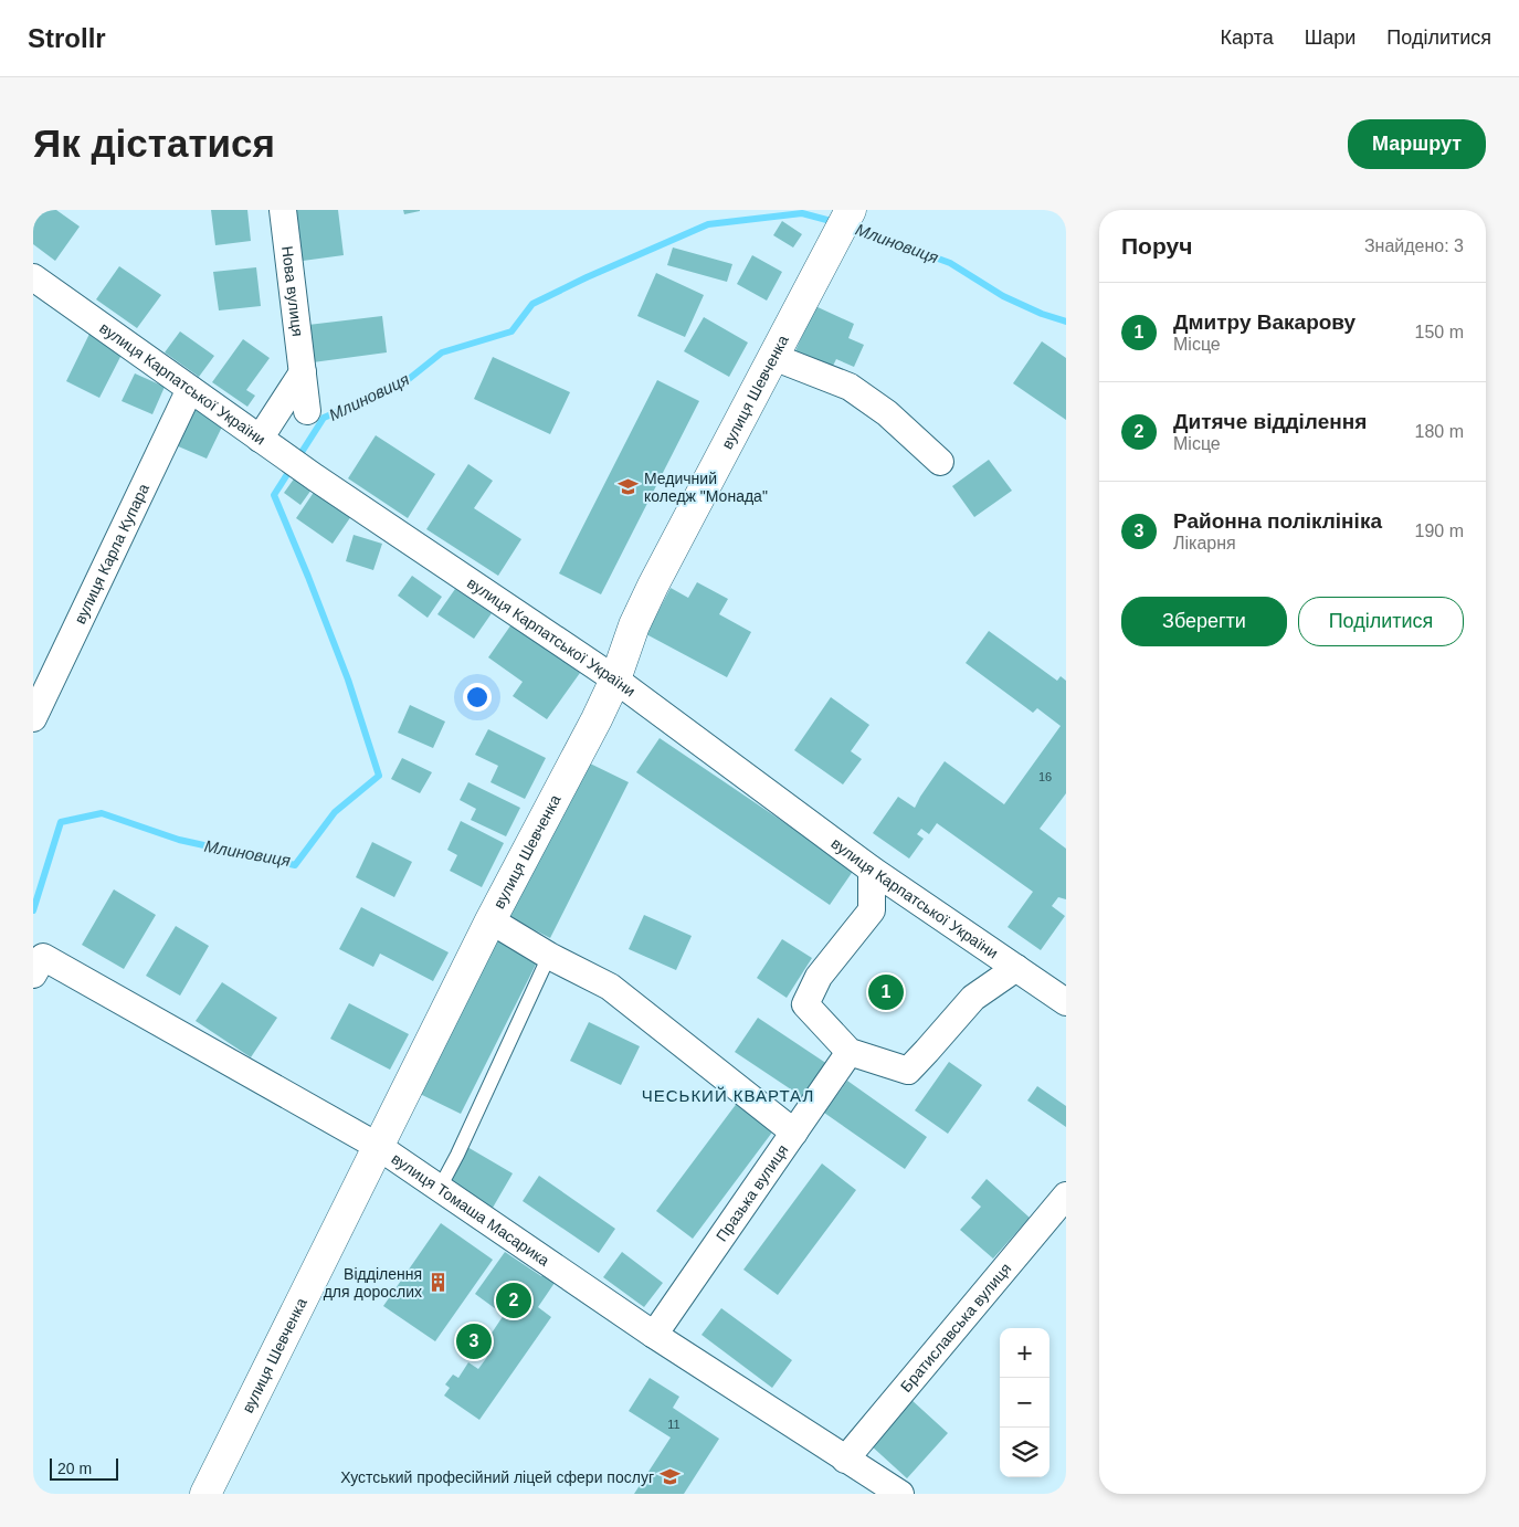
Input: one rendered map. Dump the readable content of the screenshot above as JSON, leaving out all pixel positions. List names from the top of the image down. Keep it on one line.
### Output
{"streets":{"main road":["вулиця Шевченка"],"street":["Нова вулиця","вулиця Карпатської України","вулиця Карла Купара","Празька вулиця","вулиця Томаша Масарика","Братиславська вулиця"]},"crossings":[["вулиця Карпатської України","вулиця Шевченка"],["вулиця Карпатської України","вулиця Карла Купара"],["вулиця Шевченка","вулиця Томаша Масарика"],["Празька вулиця","вулиця Томаша Масарика"],["вулиця Томаша Масарика","Братиславська вулиця"]],"districts":["ЧЕСЬКИЙ КВАРТАЛ"],"water":["Млиновиця"],"places":{"school or university":["Медичний коледж \"Монада\"","Хустський професійний ліцей сфери послуг"],"building":["Відділення для дорослих"]},"house_numbers":["16","11"],"scale_bar":"20 m","page":{"header":"Strollr","nav":["Карта","Шари","Поділитися"],"buttons":["Маршрут",["Зберегти","Поділитися"]],"title":"Як дістатися","heading":["Поруч","Знайдено: 3"],"list":[{"mark":"1","name":"Дмитру Вакарову","note":"Місце","value":"150 m"},{"mark":"2","name":"Дитяче відділення","note":"Місце","value":"180 m"},{"mark":"3","name":"Районна поліклініка","note":"Лікарня","value":"190 m"}],"pins":["1","2","3"],"map_buttons":["+","−"],"scale":"20 m"}}
